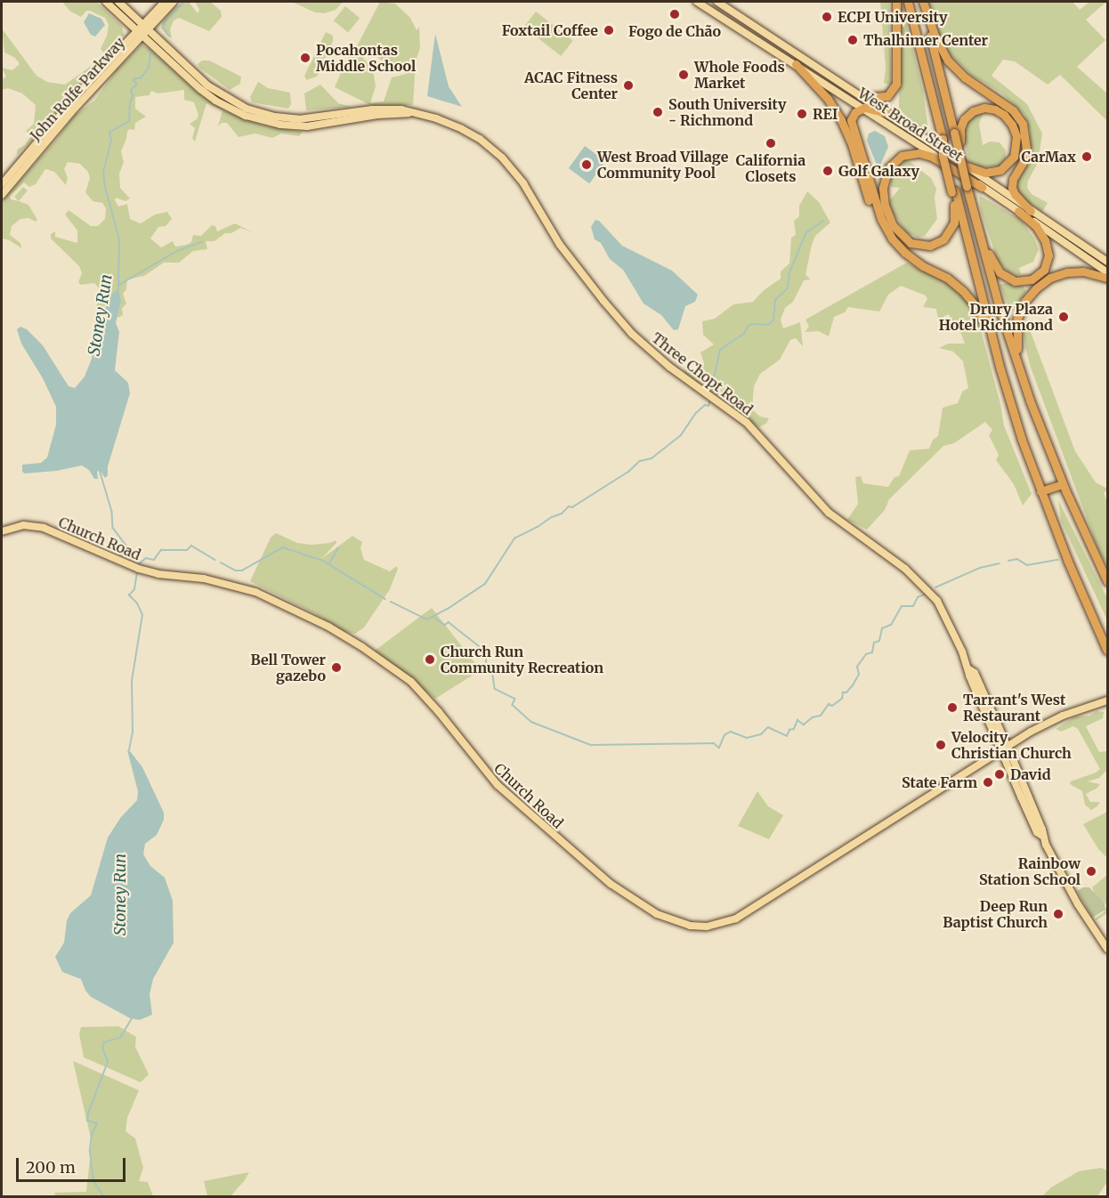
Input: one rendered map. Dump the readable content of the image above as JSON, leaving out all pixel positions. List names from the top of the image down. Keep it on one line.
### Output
{"streets":{"main road":["John Rolfe Parkway","West Broad Street","Three Chopt Road","Church Road"]},"crossings":[["John Rolfe Parkway","Three Chopt Road"],["Three Chopt Road","Church Road"]],"water":["Stoney Run"],"places":["Fogo de Chão","ECPI University","Foxtail Coffee","Thalhimer Center","Pocahontas Middle School","Whole Foods Market","ACAC Fitness Center","South University - Richmond","REI","California Closets","CarMax","West Broad Village Community Pool","Golf Galaxy","Drury Plaza Hotel Richmond","Church Run Community Recreation","Bell Tower gazebo","Tarrant's West Restaurant","Velocity Christian Church","David","State Farm","Rainbow Station School","Deep Run Baptist Church"],"scale_bar":"200 m"}
